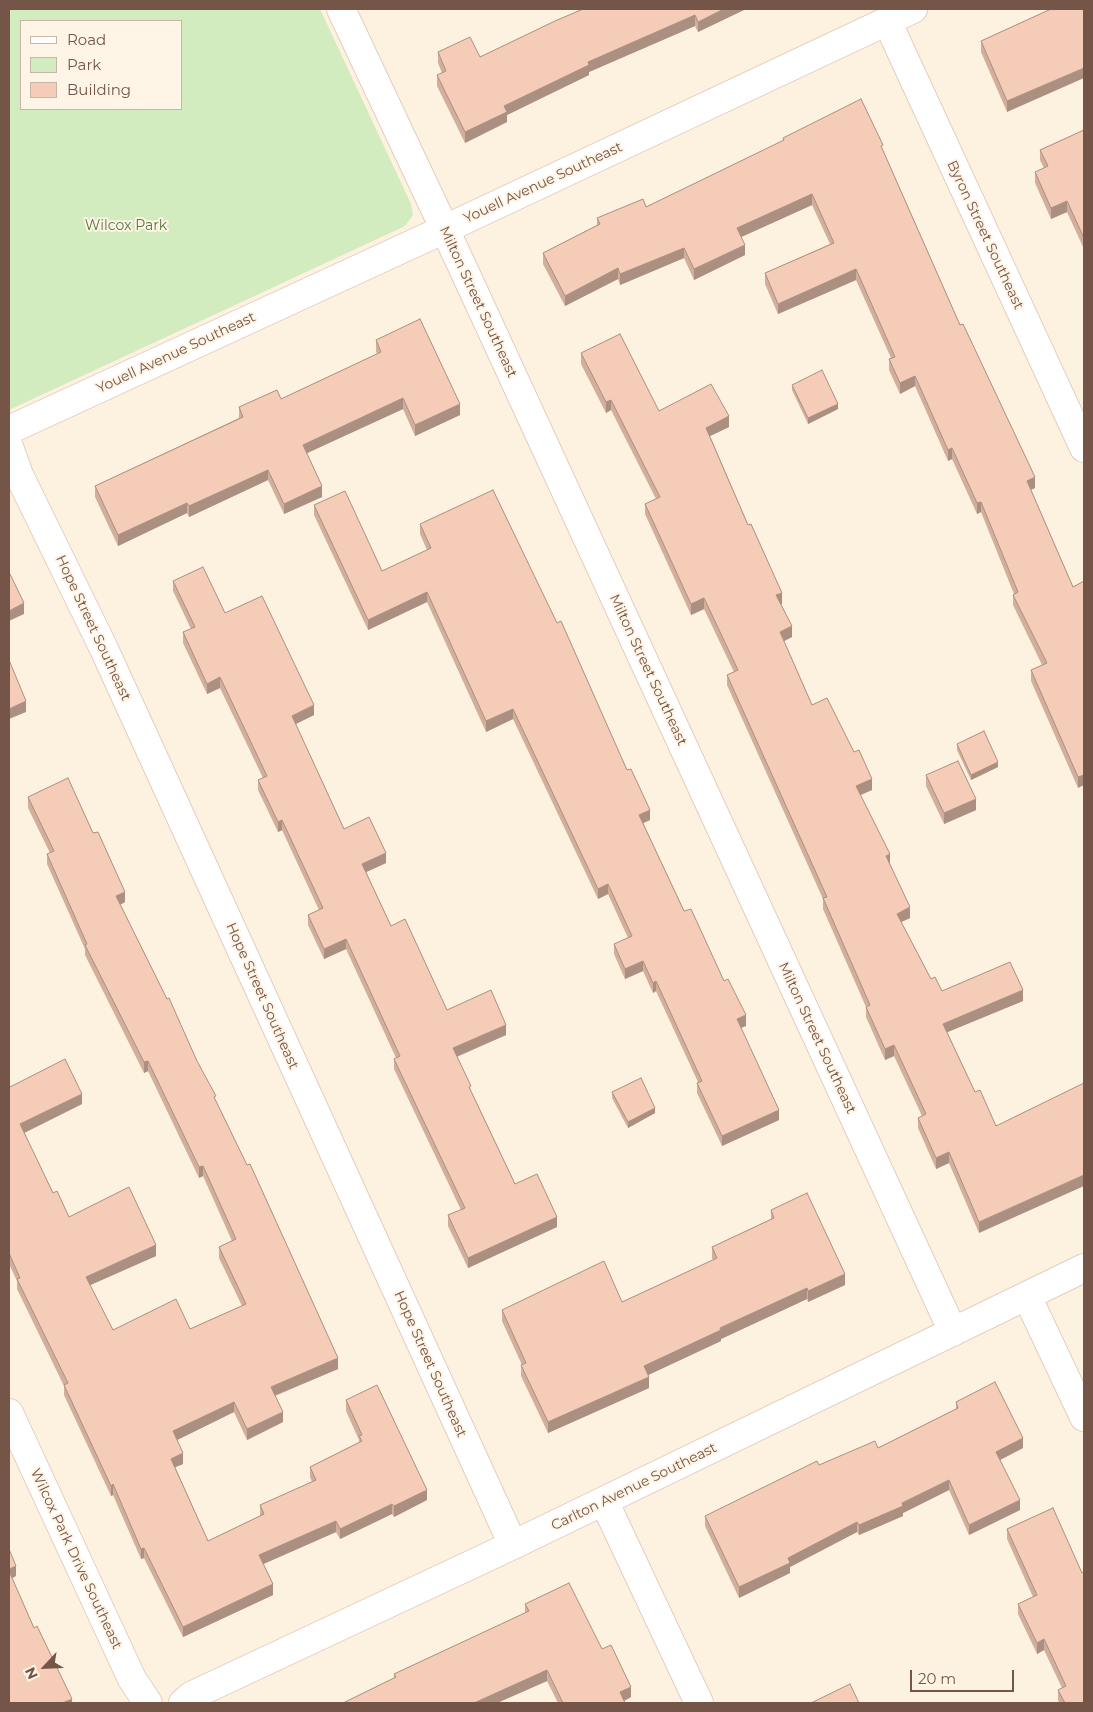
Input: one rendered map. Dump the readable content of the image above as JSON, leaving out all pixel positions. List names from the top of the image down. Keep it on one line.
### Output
{"streets":{"street":["Youell Avenue Southeast","Byron Street Southeast","Milton Street Southeast","Hope Street Southeast","Carlton Avenue Southeast","Wilcox Park Drive Southeast"]},"crossings":[["Youell Avenue Southeast","Byron Street Southeast"],["Youell Avenue Southeast","Milton Street Southeast"],["Milton Street Southeast","Carlton Avenue Southeast"],["Hope Street Southeast","Carlton Avenue Southeast"]],"parks":["Wilcox Park"],"legend":["Road","Park","Building"],"scale_bar":"20 m","north":"bottom left"}
